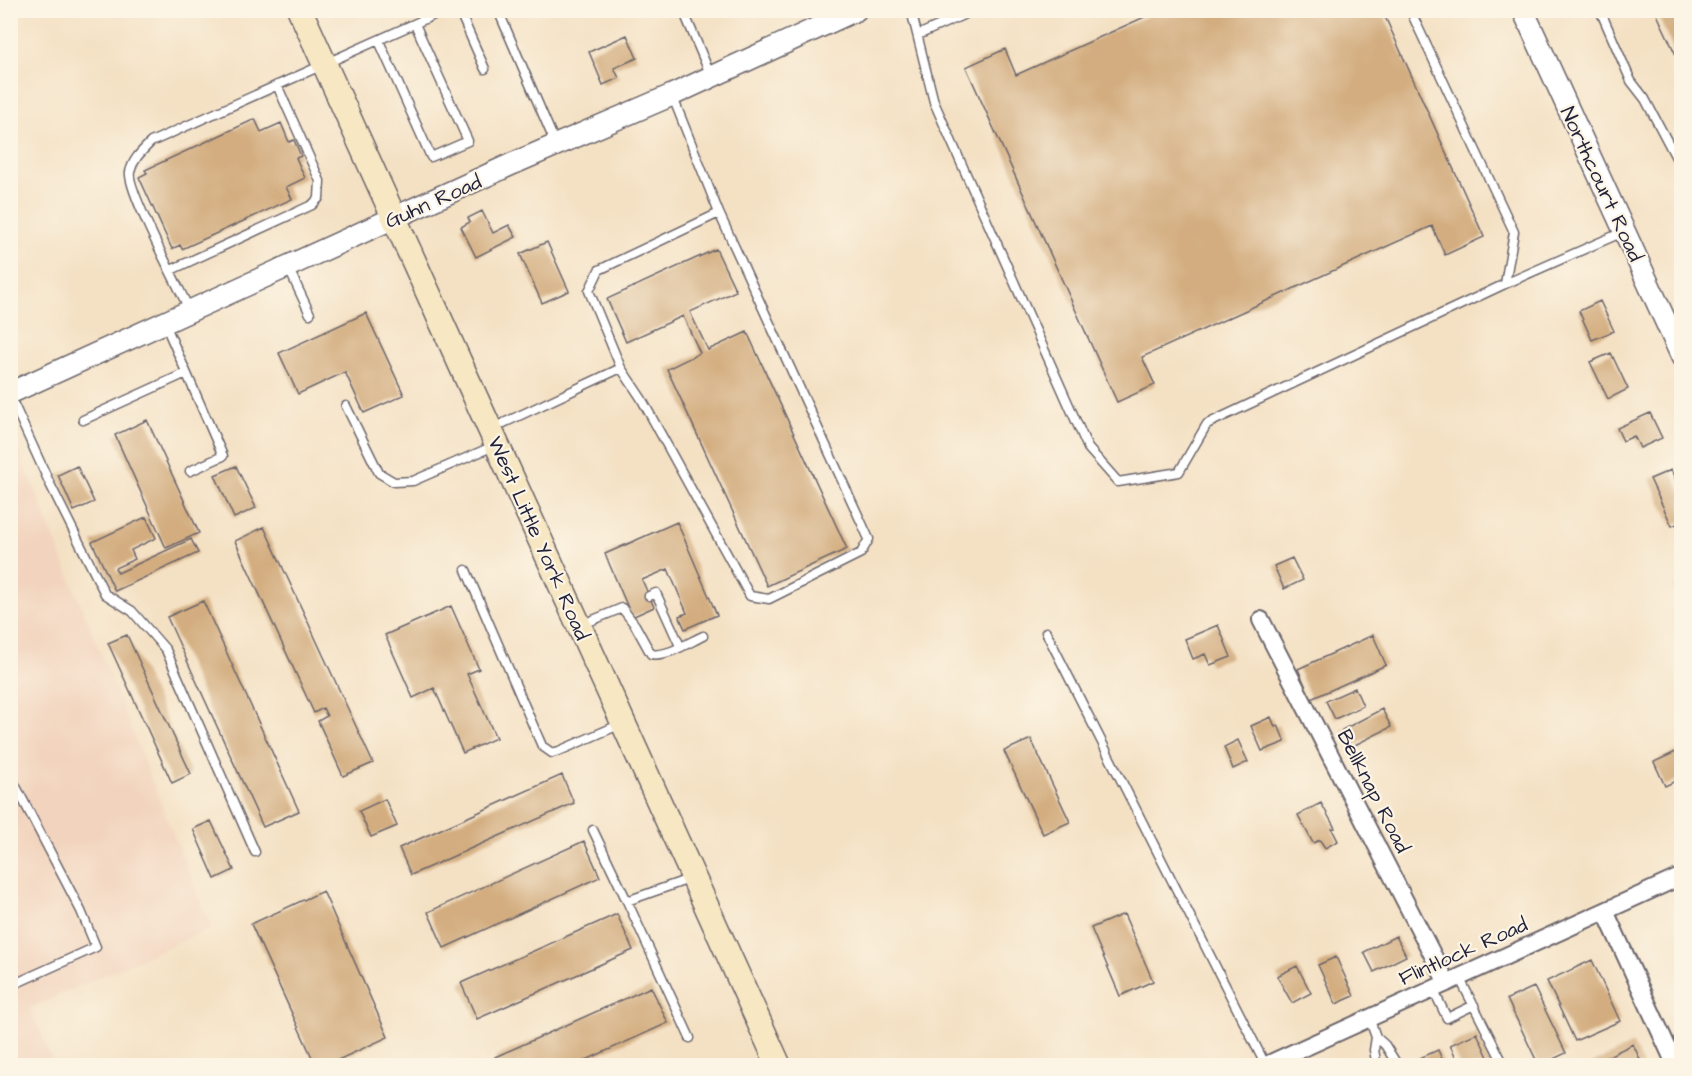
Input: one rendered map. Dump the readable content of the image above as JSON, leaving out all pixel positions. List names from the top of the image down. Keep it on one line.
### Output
{"streets":{"main road":["West Little York Road"],"street":["Northcourt Road","Guhn Road","Bellknap Road","Flintlock Road"]},"crossings":[["Guhn Road","West Little York Road"],["Bellknap Road","Flintlock Road"]]}
